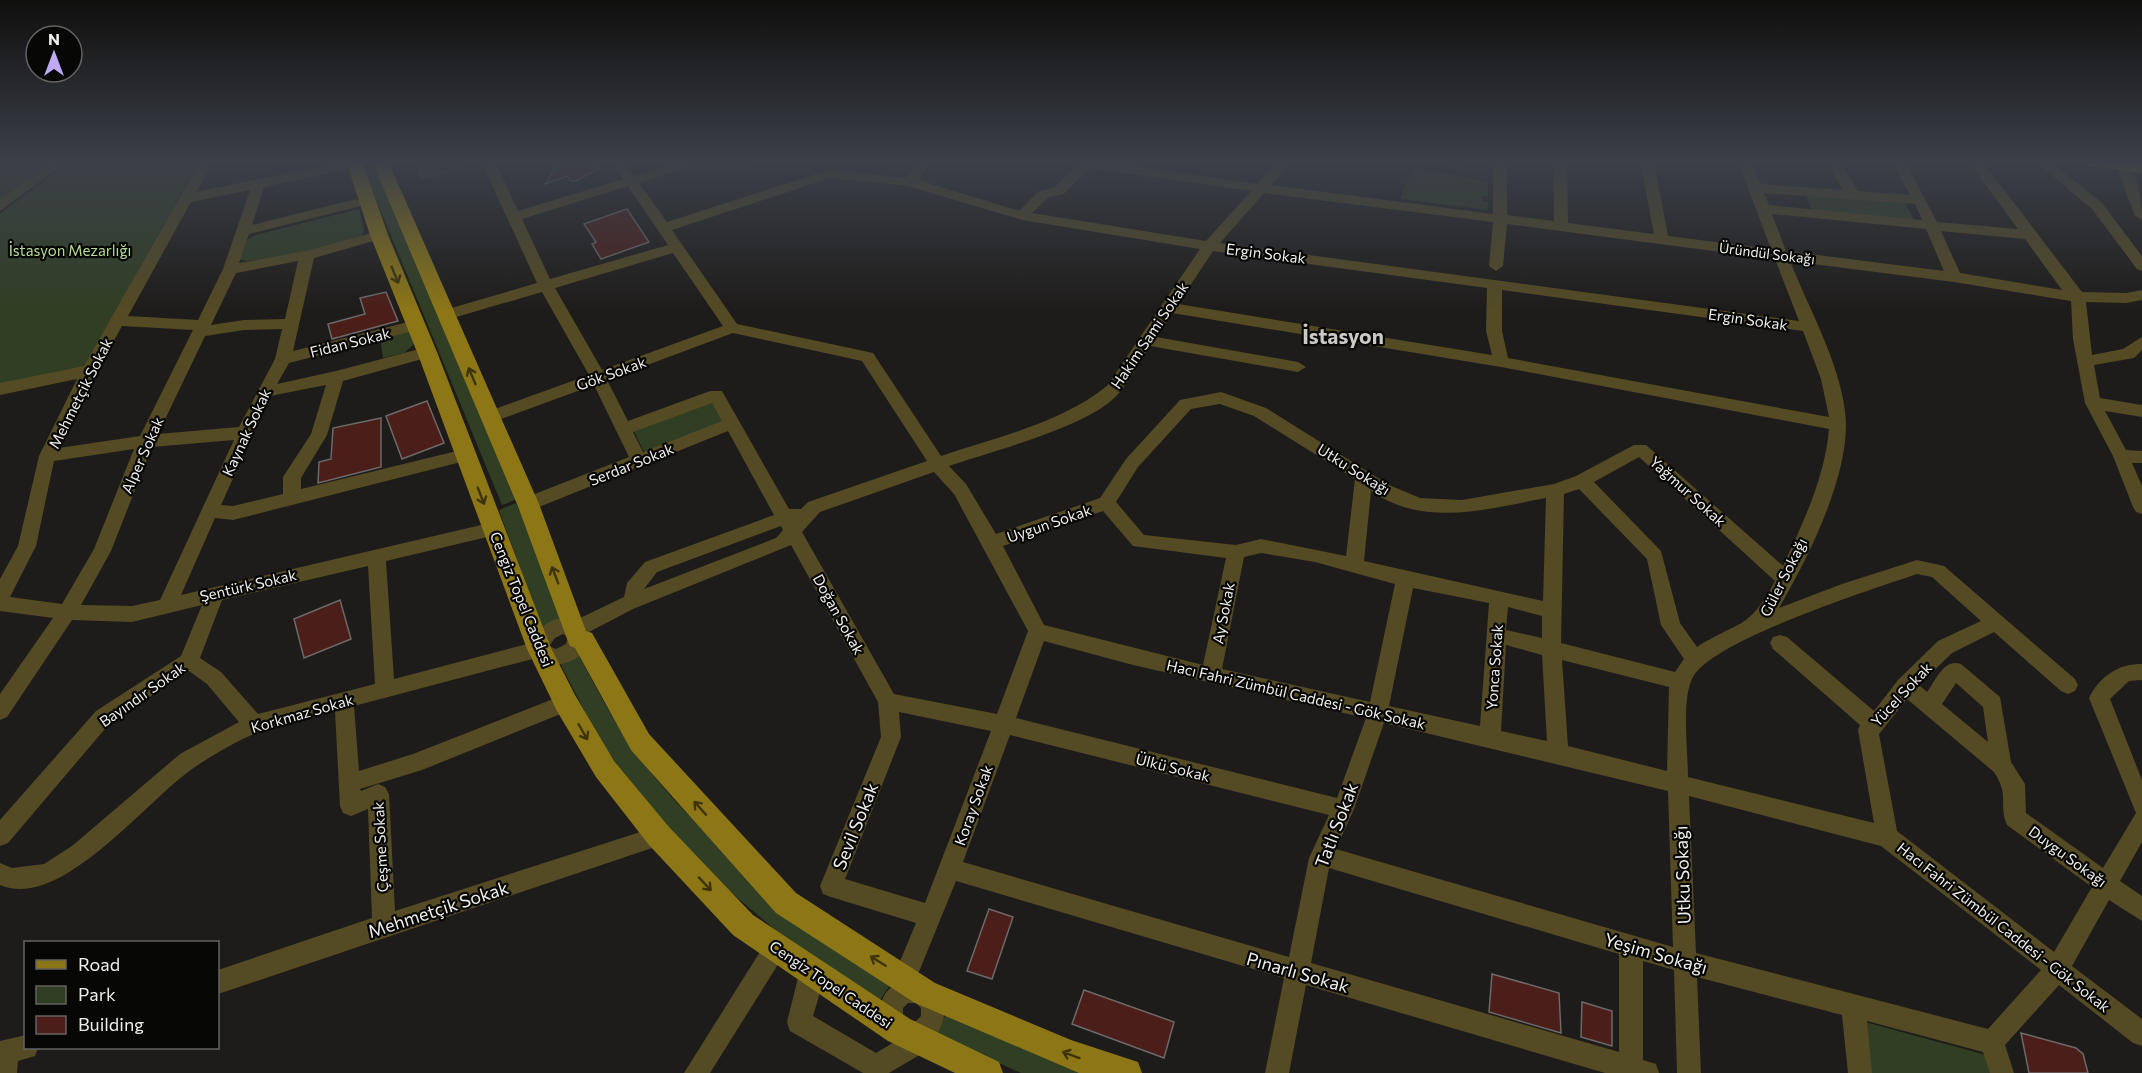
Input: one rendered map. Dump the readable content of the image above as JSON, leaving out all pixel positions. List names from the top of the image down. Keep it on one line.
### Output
{"streets":{"main road":["Cengiz Topel Caddesi"],"street":["Ergin Sokak","Üründül Sokağı","Hakim Sami Sokak","Fidan Sokak","Gök Sokak","Mehmetçik Sokak","Kaynak Sokak","Alper Sokak","Serdar Sokak","Utku Sokağı","Yağmur Sokak","Uygun Sokak","Güler Sokağı","Şentürk Sokak","Ay Sokak","Doğan Sokak","Yonca Sokak","Bayındır Sokak","Hacı Fahri Zümbül Caddesi - Gök Sokak","Yücel Sokak","Korkmaz Sokak","Ülkü Sokak","Koray Sokak","Tatlı Sokak","Sevil Sokak","Çeşme Sokak","Duygu Sokağı","Yeşim Sokağı","Pınarlı Sokak"]},"crossings":[["Ergin Sokak","Hakim Sami Sokak"],["Ergin Sokak","Güler Sokağı"],["Üründül Sokağı","Güler Sokağı"],["Hakim Sami Sokak","Doğan Sokak"],["Fidan Sokak","Kaynak Sokak"],["Fidan Sokak","Cengiz Topel Caddesi"],["Mehmetçik Sokak","Cengiz Topel Caddesi"],["Mehmetçik Sokak","Çeşme Sokak"],["Kaynak Sokak","Şentürk Sokak"],["Alper Sokak","Şentürk Sokak"],["Serdar Sokak","Doğan Sokak"],["Utku Sokağı","Yağmur Sokak"],["Utku Sokağı","Uygun Sokak"],["Utku Sokağı","Güler Sokağı"],["Utku Sokağı","Hacı Fahri Zümbül Caddesi - Gök Sokak"],["Utku Sokağı","Yeşim Sokağı"],["Yağmur Sokak","Güler Sokağı"],["Güler Sokağı","Hacı Fahri Zümbül Caddesi - Gök Sokak"],["Şentürk Sokak","Cengiz Topel Caddesi"],["Şentürk Sokak","Bayındır Sokak"],["Cengiz Topel Caddesi","Korkmaz Sokak"],["Ay Sokak","Hacı Fahri Zümbül Caddesi - Gök Sokak"],["Doğan Sokak","Sevil Sokak"],["Yonca Sokak","Hacı Fahri Zümbül Caddesi - Gök Sokak"],["Hacı Fahri Zümbül Caddesi - Gök Sokak","Yücel Sokak"],["Hacı Fahri Zümbül Caddesi - Gök Sokak","Koray Sokak"],["Hacı Fahri Zümbül Caddesi - Gök Sokak","Tatlı Sokak"],["Yücel Sokak","Duygu Sokağı"],["Korkmaz Sokak","Çeşme Sokak"],["Ülkü Sokak","Koray Sokak"],["Ülkü Sokak","Tatlı Sokak"],["Koray Sokak","Sevil Sokak"],["Koray Sokak","Pınarlı Sokak"],["Tatlı Sokak","Yeşim Sokağı"],["Tatlı Sokak","Pınarlı Sokak"]],"districts":["İstasyon"],"parks":["İstasyon Mezarlığı"],"legend":["Road","Park","Building"],"north":"top"}
